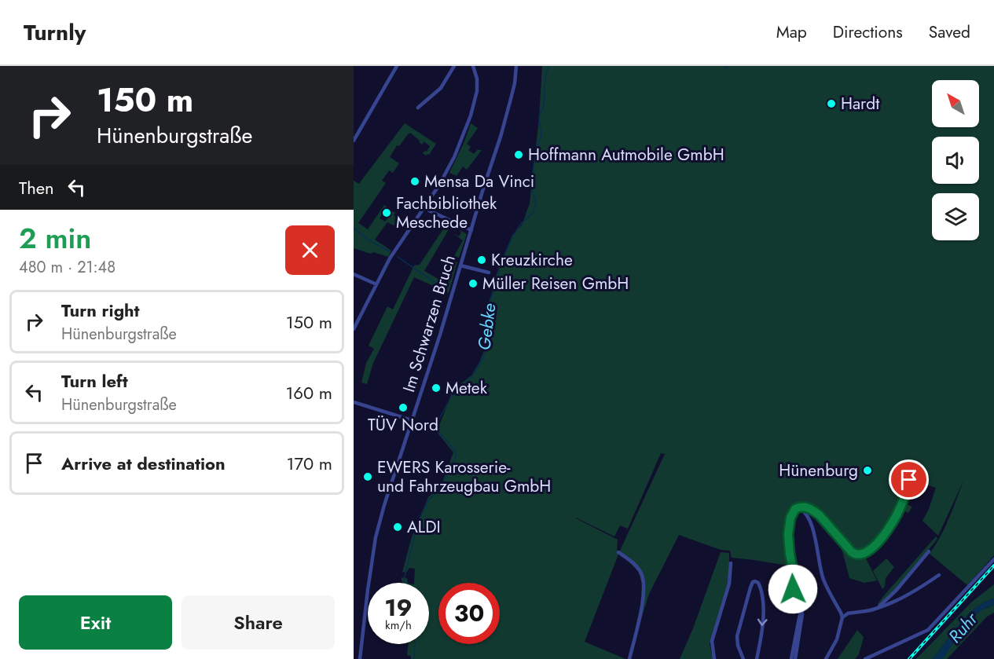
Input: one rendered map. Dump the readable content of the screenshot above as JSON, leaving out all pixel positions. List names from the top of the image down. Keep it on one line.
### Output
{"streets":{"street":["Im Schwarzen Bruch"]},"water":["Gebke","Ruhr"],"places":["Hardt","Hoffmann Autmobile GmbH","Mensa Da Vinci","Fachbibliothek Meschede","Kreuzkirche","Müller Reisen GmbH","Metek","TÜV Nord","Hünenburg","EWERS Karosserie- und Fahrzeugbau GmbH","ALDI"],"north":"top left","page":{"header":"Turnly","nav":["Map","Directions","Saved"],"turn":["150 m","Hünenburgstraße"],"then":"Then","heading":["2 min","480 m · 21:48"],"list":[{"name":"Turn right","note":"Hünenburgstraße","value":"150 m"},{"name":"Turn left","note":"Hünenburgstraße","value":"160 m"},{"name":"Arrive at destination","value":"170 m"}],"speed":"19 km/h","limit":"30","buttons":["Exit","Share"]}}
